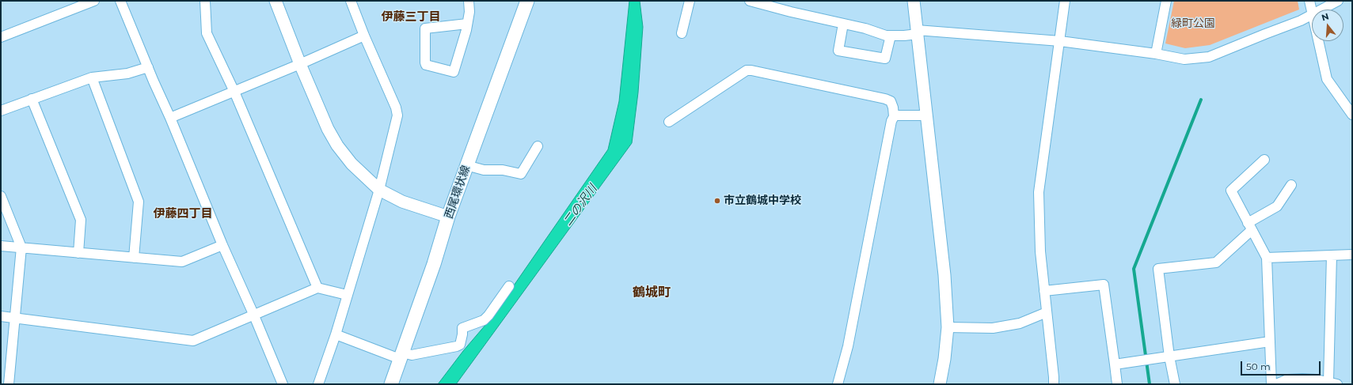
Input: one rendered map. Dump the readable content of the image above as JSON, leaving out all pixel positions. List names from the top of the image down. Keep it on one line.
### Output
{"streets":{"main road":["西尾環状線"]},"districts":["伊藤三丁目","伊藤四丁目","鶴城町"],"water":["二の沢川"],"parks":["緑町公園"],"places":["市立鶴城中学校"],"scale_bar":"50 m","north":"top"}
